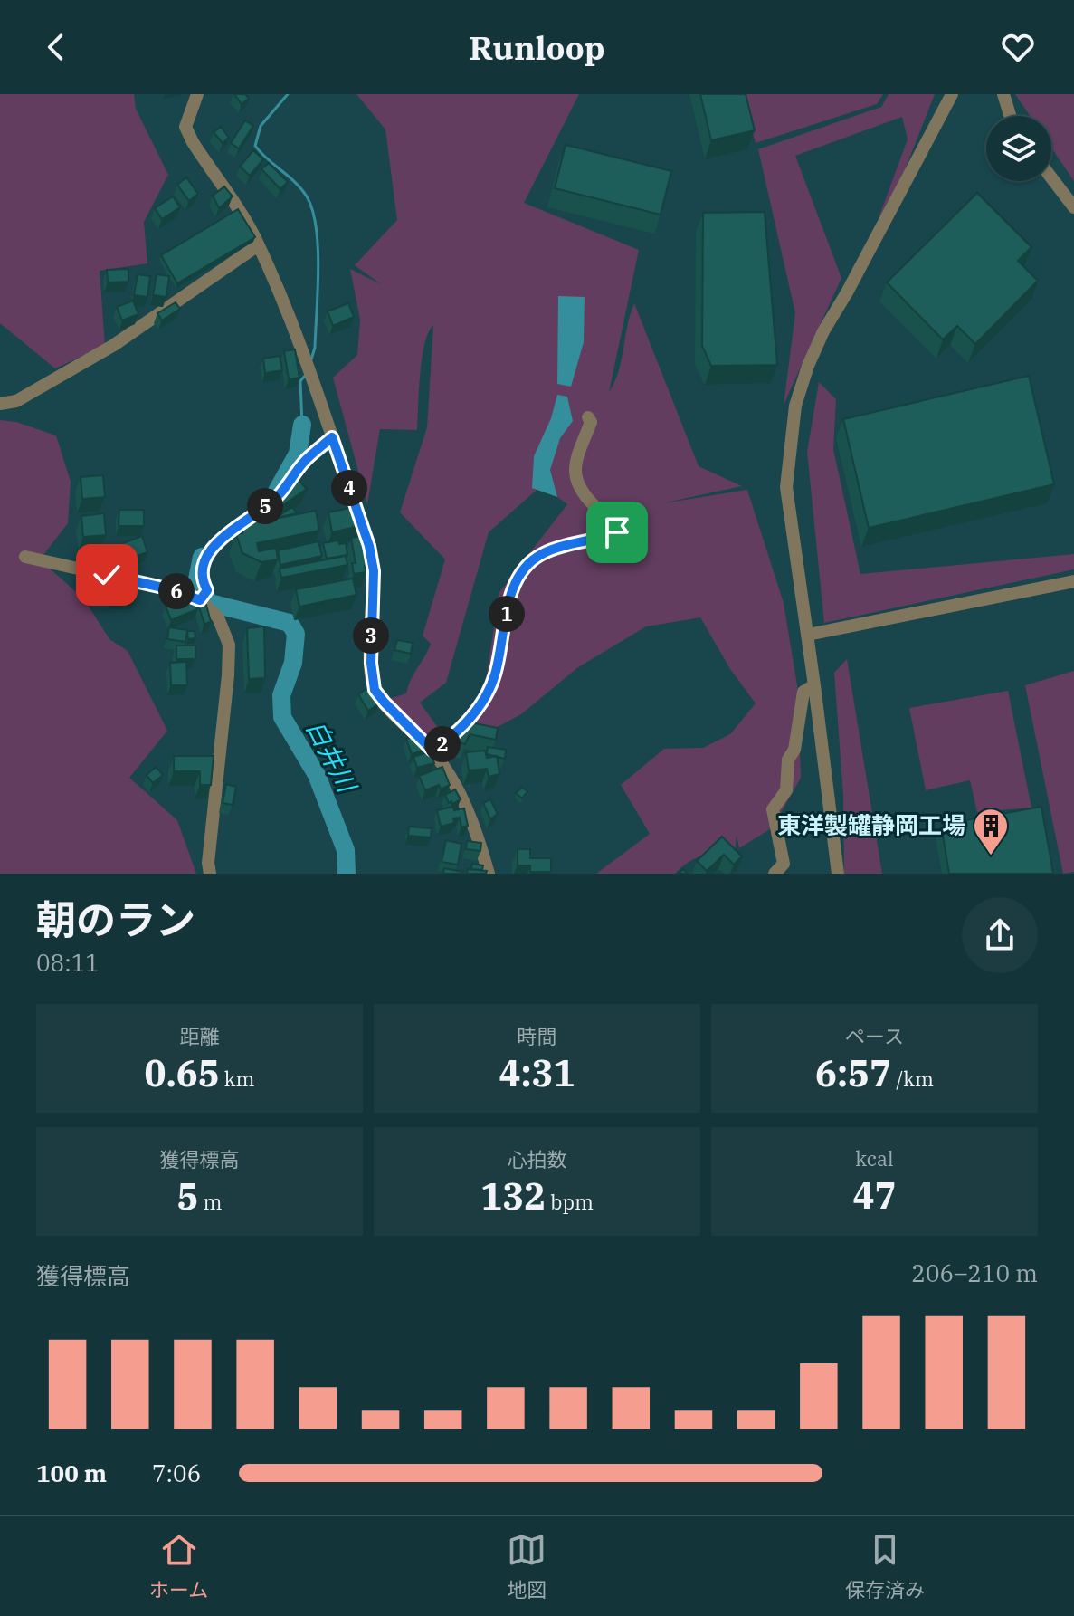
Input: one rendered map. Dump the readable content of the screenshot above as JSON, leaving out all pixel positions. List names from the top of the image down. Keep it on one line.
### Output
{"water":["白井川"],"places":{"building":["東洋製罐静岡工場"]},"page":{"header":"Runloop","pins":["4","5","6","1","3","2"],"heading":["朝のラン","08:11"],"stats":[["距離","0.65 km"],["時間","4:31"],["ペース","6:57 /km"],["獲得標高","5 m"],["心拍数","132 bpm"],["kcal","47"]],"chart":["獲得標高","206–210 m"],"list":[{"name":"100 m","note":"7:06"}],"tabs":["ホーム","地図","保存済み"]}}
